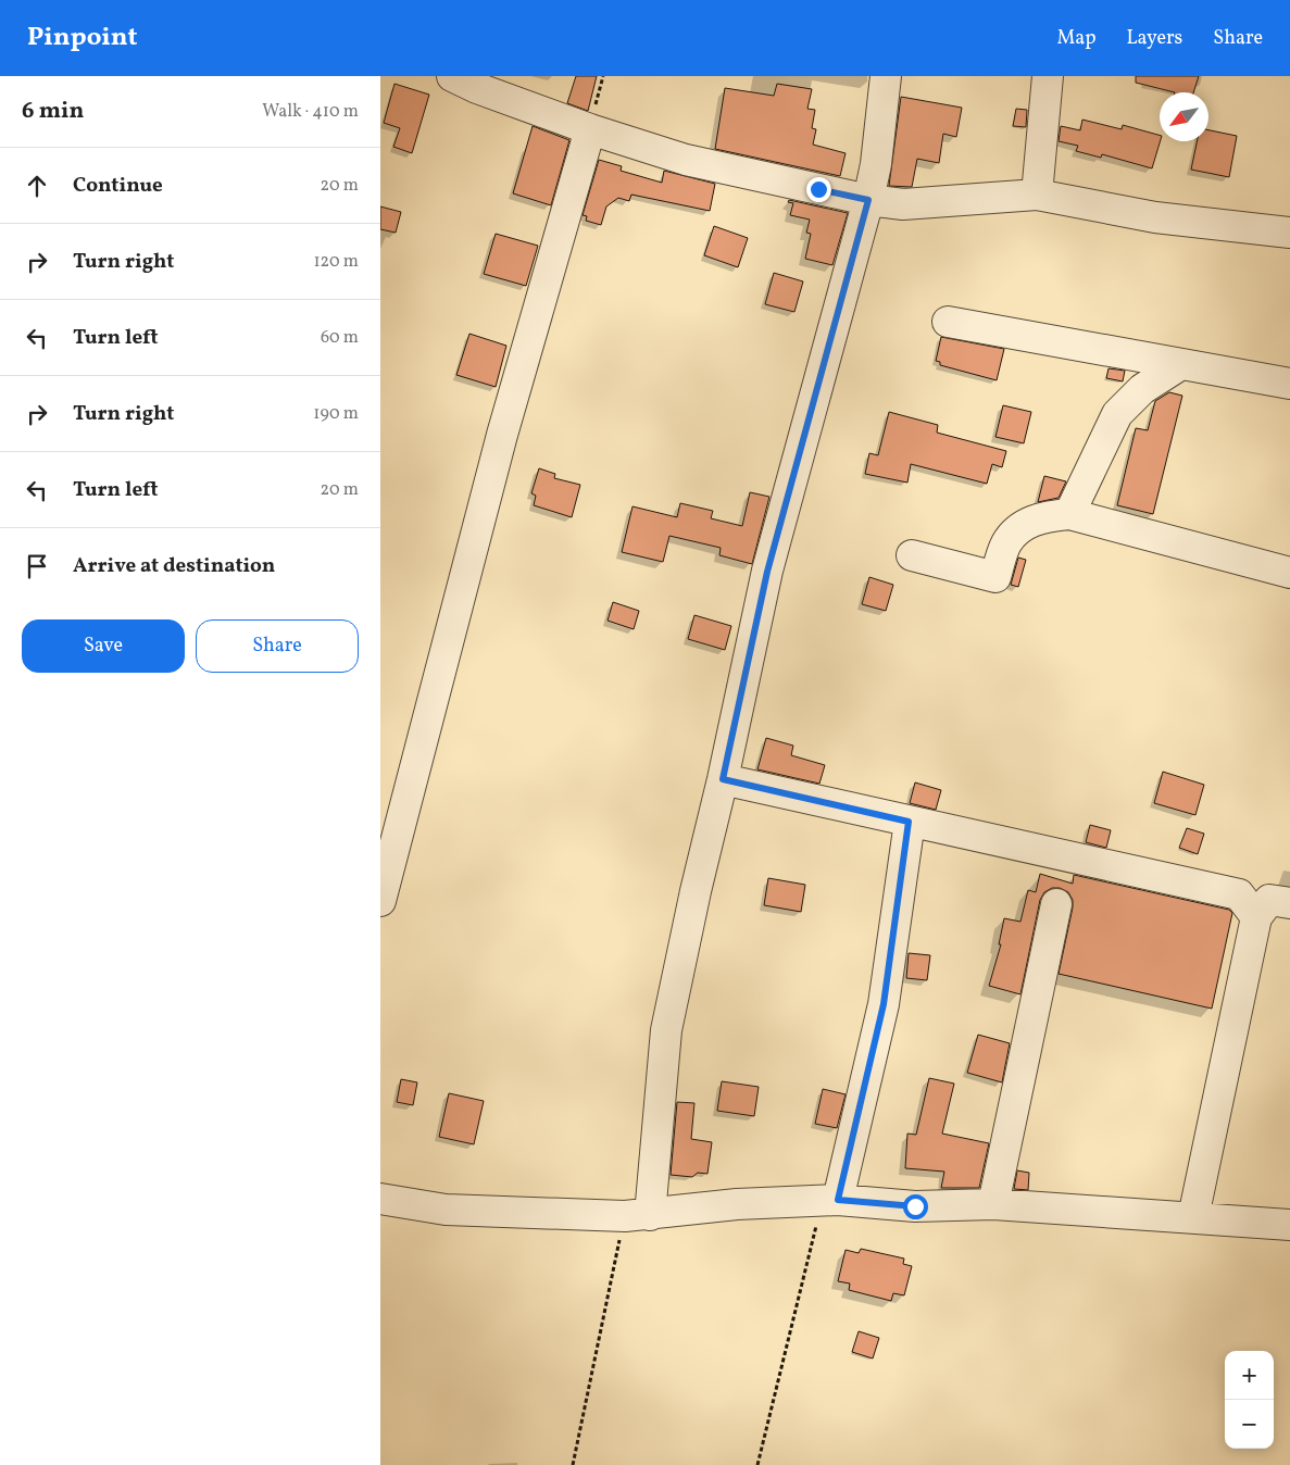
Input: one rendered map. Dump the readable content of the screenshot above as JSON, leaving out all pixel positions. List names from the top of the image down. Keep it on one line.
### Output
{"north":"bottom left","page":{"header":"Pinpoint","nav":["Map","Layers","Share"],"heading":["6 min","Walk · 410 m"],"list":[["Continue","20 m"],["Turn right","120 m"],["Turn left","60 m"],["Turn right","190 m"],["Turn left","20 m"],"Arrive at destination"],"buttons":["Save","Share"],"map_buttons":["+","−"]}}
